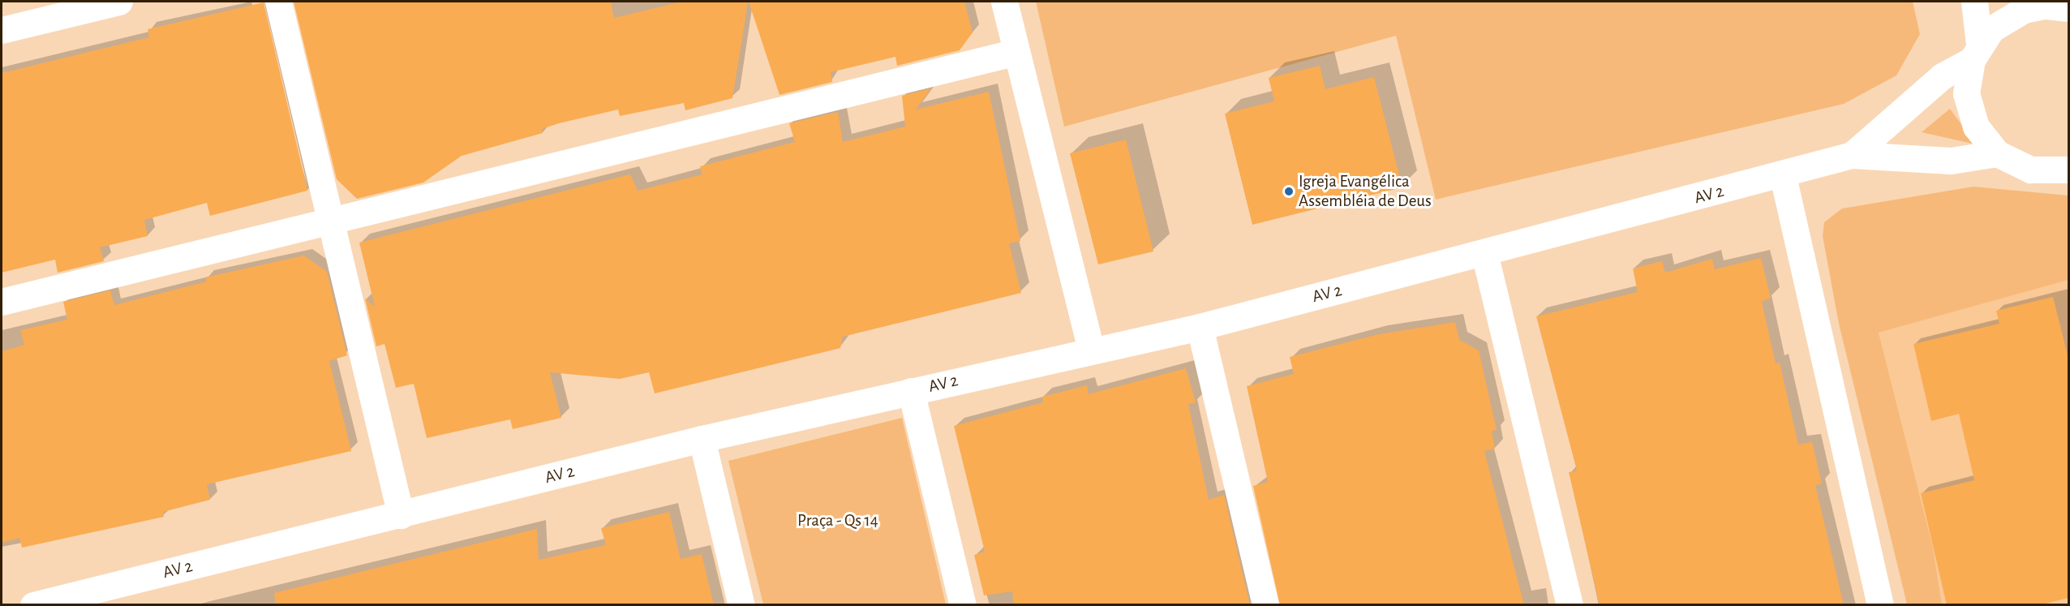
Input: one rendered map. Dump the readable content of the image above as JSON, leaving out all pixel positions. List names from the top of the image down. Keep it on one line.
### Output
{"streets":{"street":["AV 2"]},"parks":["Praça - Qs 14"],"places":["Igreja Evangélica Assembléia de Deus"]}
